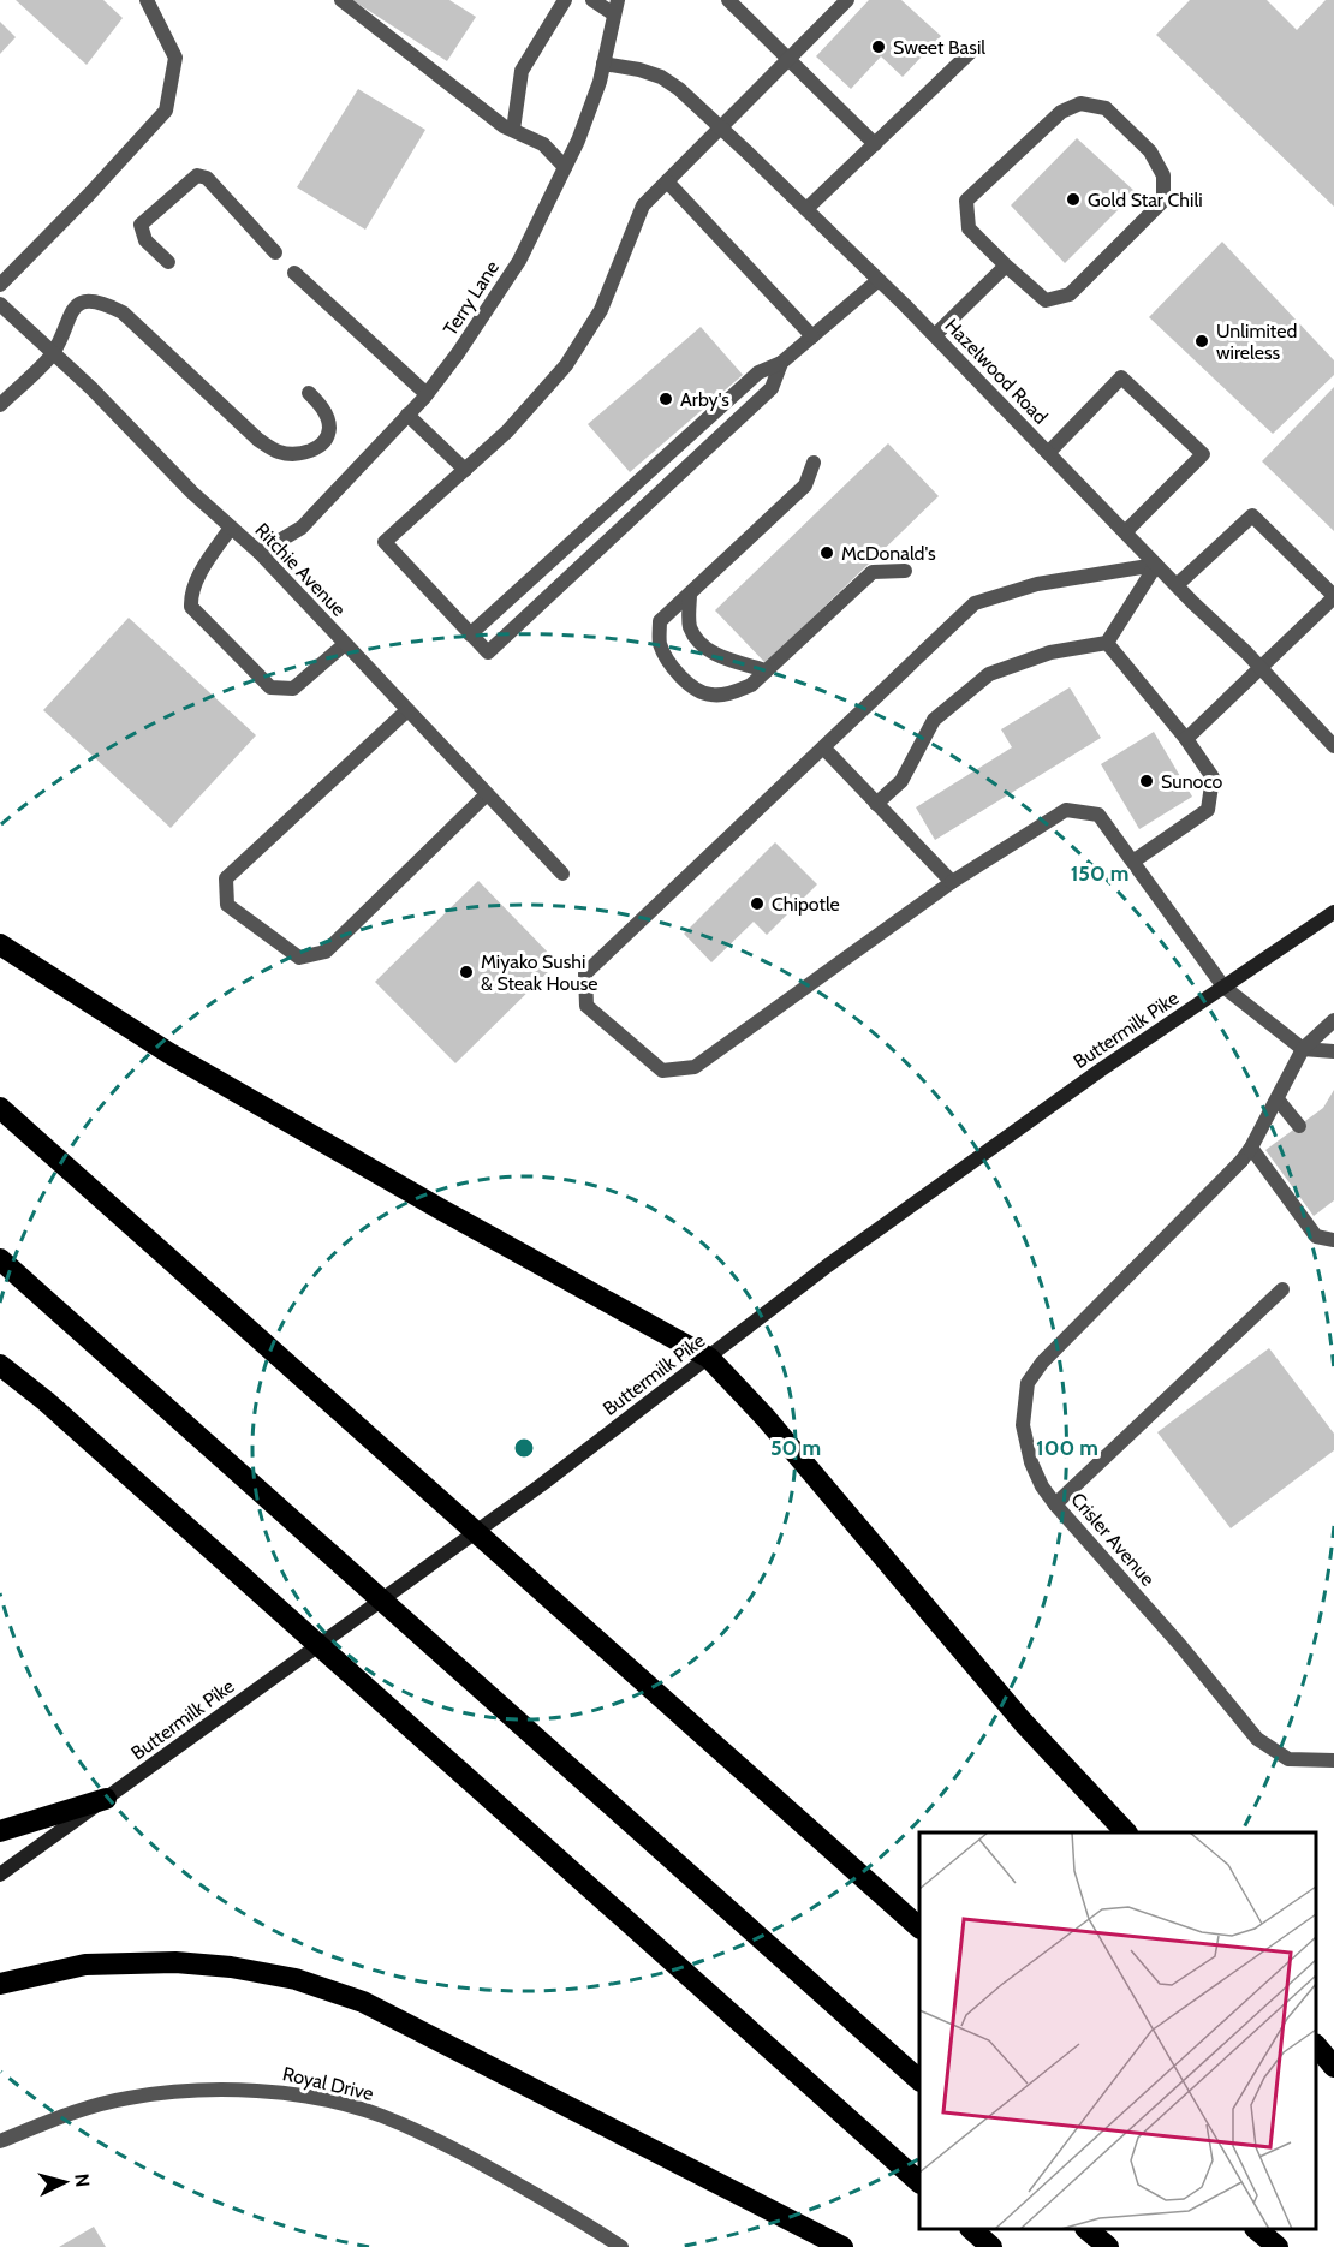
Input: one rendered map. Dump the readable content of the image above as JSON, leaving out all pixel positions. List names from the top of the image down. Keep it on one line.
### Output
{"streets":{"main road":["Buttermilk Pike"],"street":["Terry Lane","Hazelwood Road","Ritchie Avenue","Crisler Avenue","Royal Drive"]},"crossings":[["Terry Lane","Hazelwood Road"],["Terry Lane","Ritchie Avenue"]],"places":["Sweet Basil","Gold Star Chili","Unlimited wireless","Arby's","McDonald's","Sunoco","Chipotle","Miyako Sushi & Steak House"],"north":"right","rings":["150 m","50 m","100 m"]}
